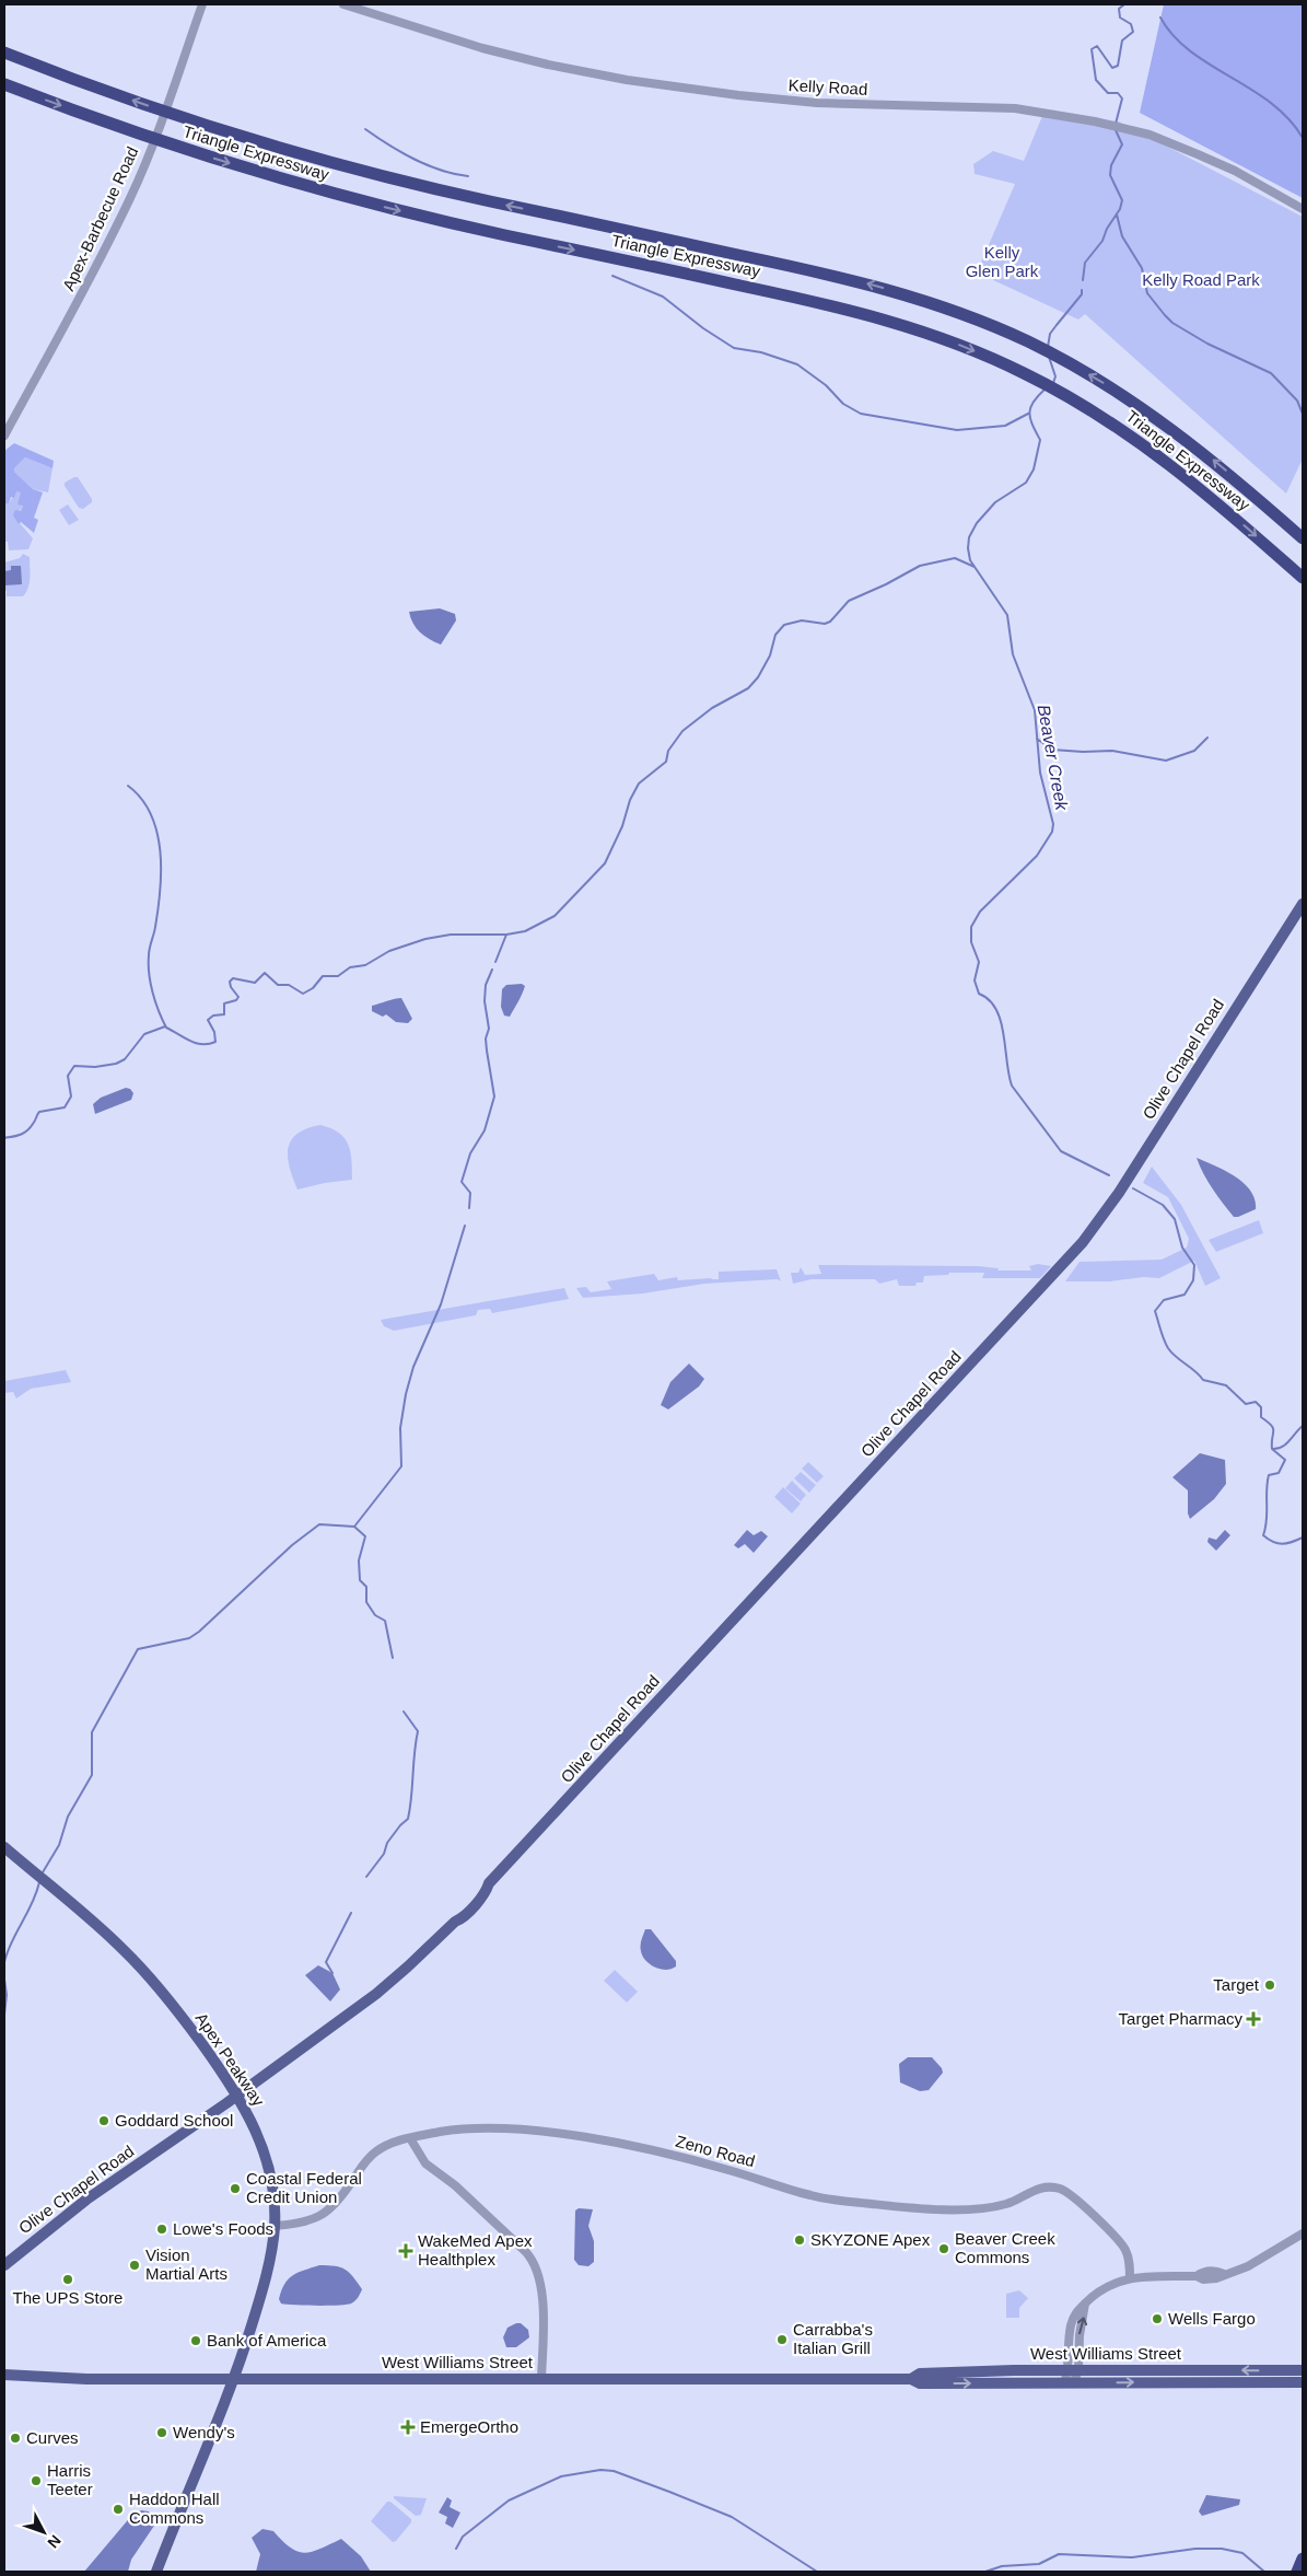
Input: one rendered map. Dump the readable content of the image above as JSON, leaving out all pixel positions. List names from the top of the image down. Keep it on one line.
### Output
{"streets":{"highway":["Triangle Expressway"],"main road":["Olive Chapel Road","Apex Peakway","West Williams Street"],"street":["Kelly Road","Apex-Barbecue Road","Zeno Road"]},"crossings":[["Olive Chapel Road","Apex Peakway"],["Apex Peakway","Zeno Road"],["Apex Peakway","West Williams Street"]],"water":["Beaver Creek"],"parks":["Kelly Glen Park","Kelly Road Park"],"places":{"other":["Target","Goddard School","Coastal Federal Credit Union","Lowe's Foods","SKYZONE Apex","Beaver Creek Commons","Vision Martial Arts","The UPS Store","Wells Fargo","Carrabba's Italian Grill","Bank of America","Wendy's","Curves","Harris Teeter","Haddon Hall Commons"],"health":["Target Pharmacy","WakeMed Apex Healthplex","EmergeOrtho"]},"north":"bottom right"}
